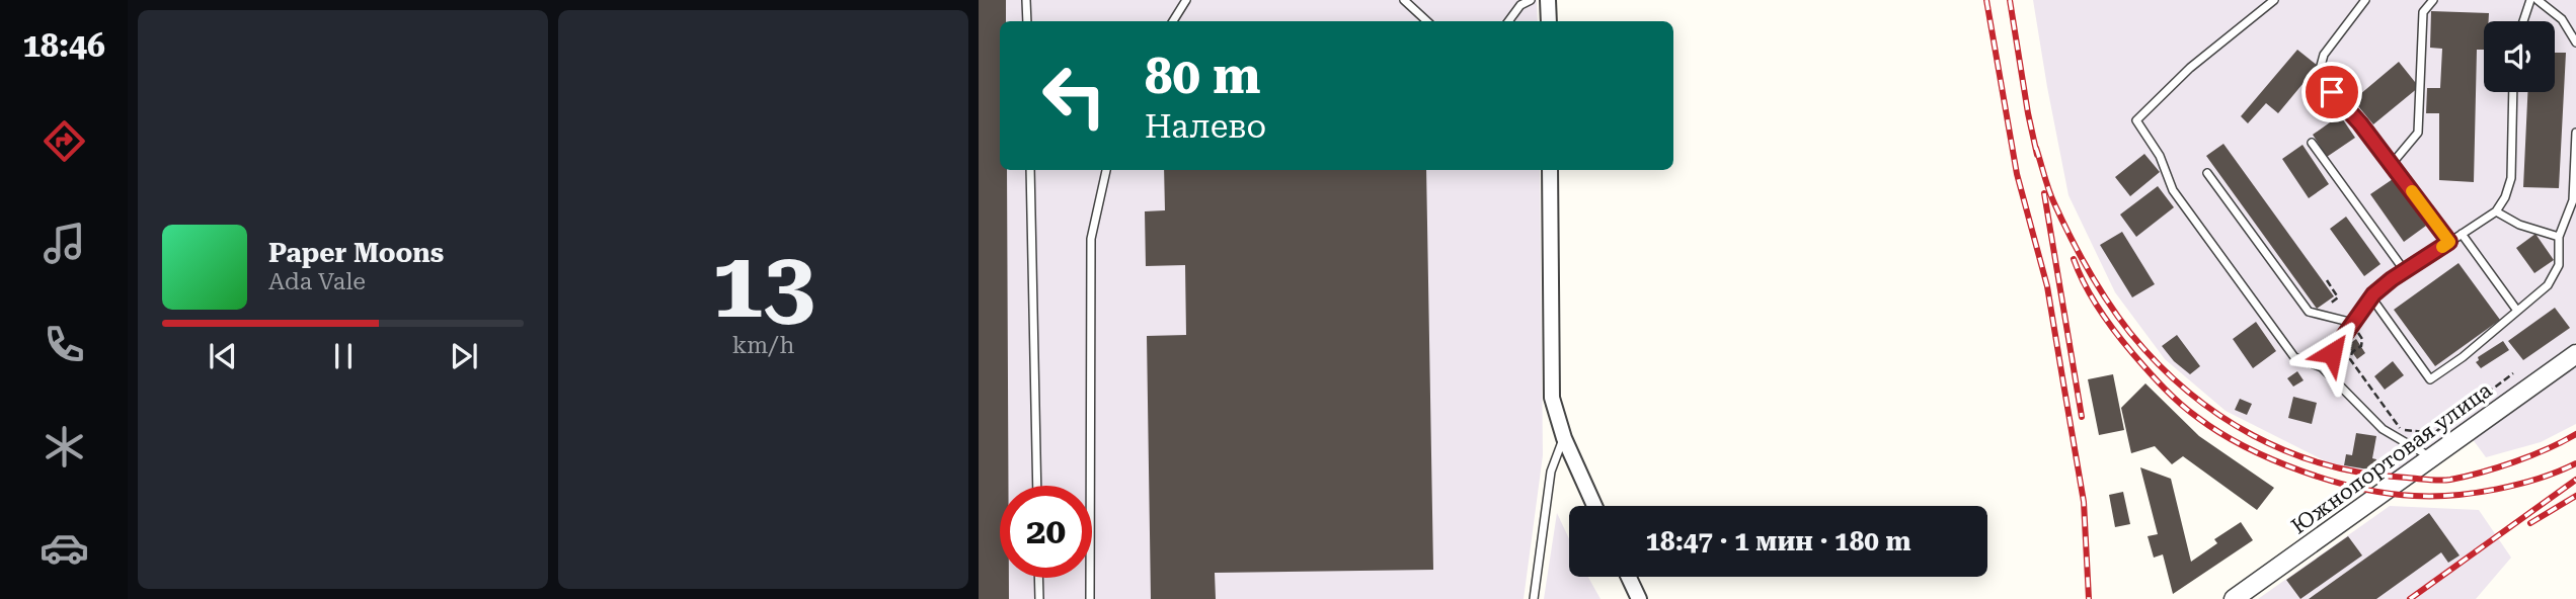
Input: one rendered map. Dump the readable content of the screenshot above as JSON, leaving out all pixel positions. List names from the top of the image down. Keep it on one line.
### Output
{"streets":{"street":["Южнопортовая улица"]},"page":{"tabs":"18:46","tile":["13","km/h"],"turn":["80 m","Налево"],"song":["Paper Moons","Ada Vale"],"limit":"20","trip":"18:47 · 1 мин · 180 m"}}
